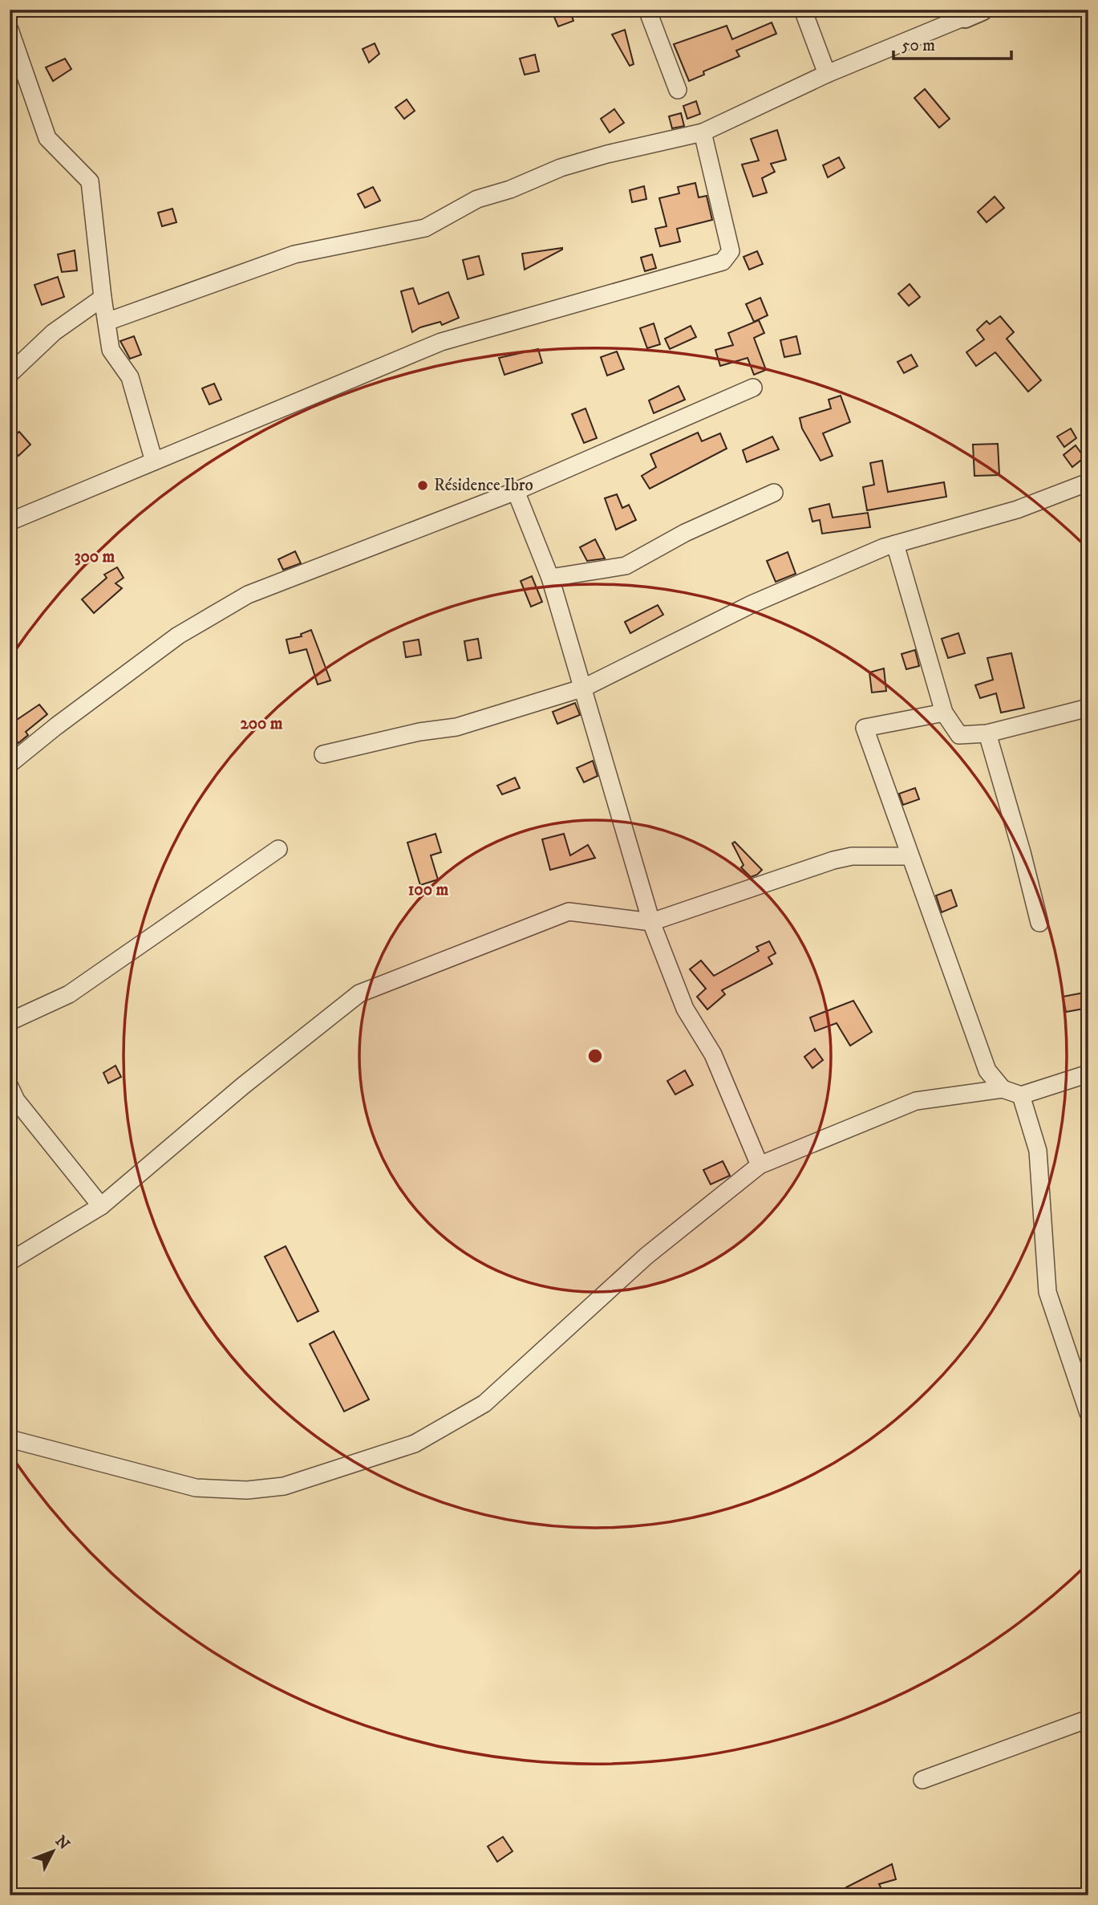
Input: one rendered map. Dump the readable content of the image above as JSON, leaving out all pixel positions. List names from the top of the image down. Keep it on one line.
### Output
{"places":["Résidence Ibro"],"scale_bar":"50 m","north":"top right","rings":["300 m","200 m","100 m"]}
